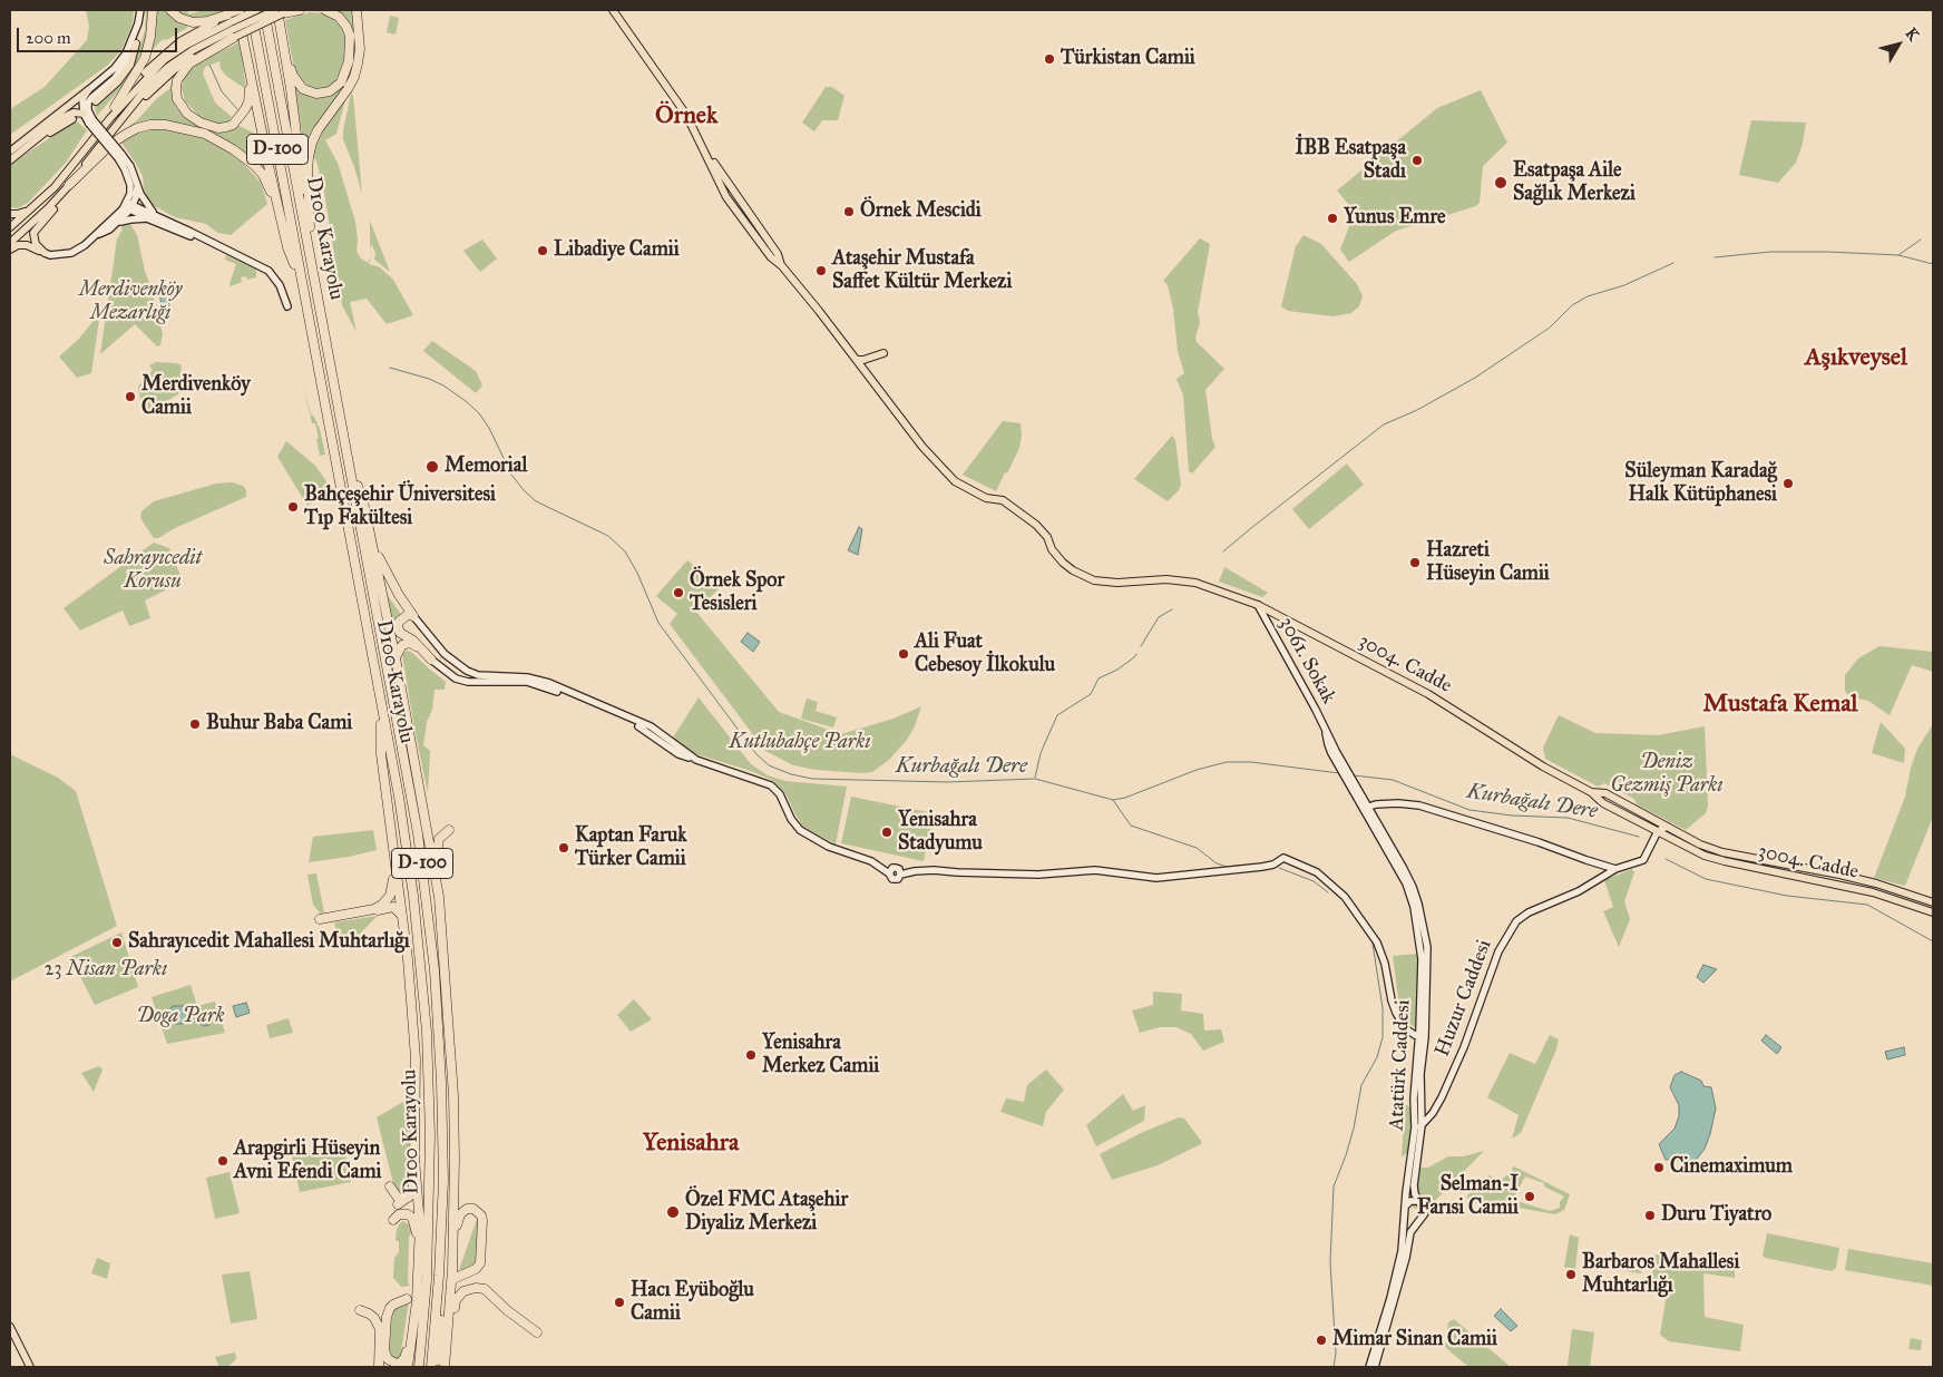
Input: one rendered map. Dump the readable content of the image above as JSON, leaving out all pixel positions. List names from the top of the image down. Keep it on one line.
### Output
{"streets":{"highway":["D-100","D100 Karayolu"],"main road":["3061. Sokak","3004. Cadde","Huzur Caddesi","Atatürk Caddesi"]},"crossings":[["3061. Sokak","3004. Cadde"],["3061. Sokak","Atatürk Caddesi"],["3004. Cadde","Huzur Caddesi"],["Huzur Caddesi","Atatürk Caddesi"]],"districts":["Örnek","Aşıkveysel","Mustafa Kemal","Yenisahra"],"water":["Kurbağalı Dere"],"parks":["Merdivenköy Mezarlığı","Sahrayıcedit Korusu","Kutlubahçe Parkı","Deniz Gezmiş Parkı","23 Nisan Parkı","Doga Park"],"places":["Türkistan Camii","İBB Esatpaşa Stadı","Esatpaşa Aile Sağlık Merkezi","Örnek Mescidi","Yunus Emre","Libadiye Camii","Ataşehir Mustafa Saffet Kültür Merkezi","Merdivenköy Camii","Memorial","Süleyman Karadağ Halk Kütüphanesi","Bahçeşehir Üniversitesi Tıp Fakültesi","Hazreti Hüseyin Camii","Örnek Spor Tesisleri","Ali Fuat Cebesoy İlkokulu","Buhur Baba Cami","Yenisahra Stadyumu","Kaptan Faruk Türker Camii","Sahrayıcedit Mahallesi Muhtarlığı","Yenisahra Merkez Camii","Arapgirli Hüseyin Avni Efendi Cami","Cinemaximum","Selman-I Farısi Camii","Özel FMC Ataşehir Diyaliz Merkezi","Duru Tiyatro","Barbaros Mahallesi Muhtarlığı","Hacı Eyüboğlu Camii","Mimar Sinan Camii"],"scale_bar":"200 m","north":"top right"}
